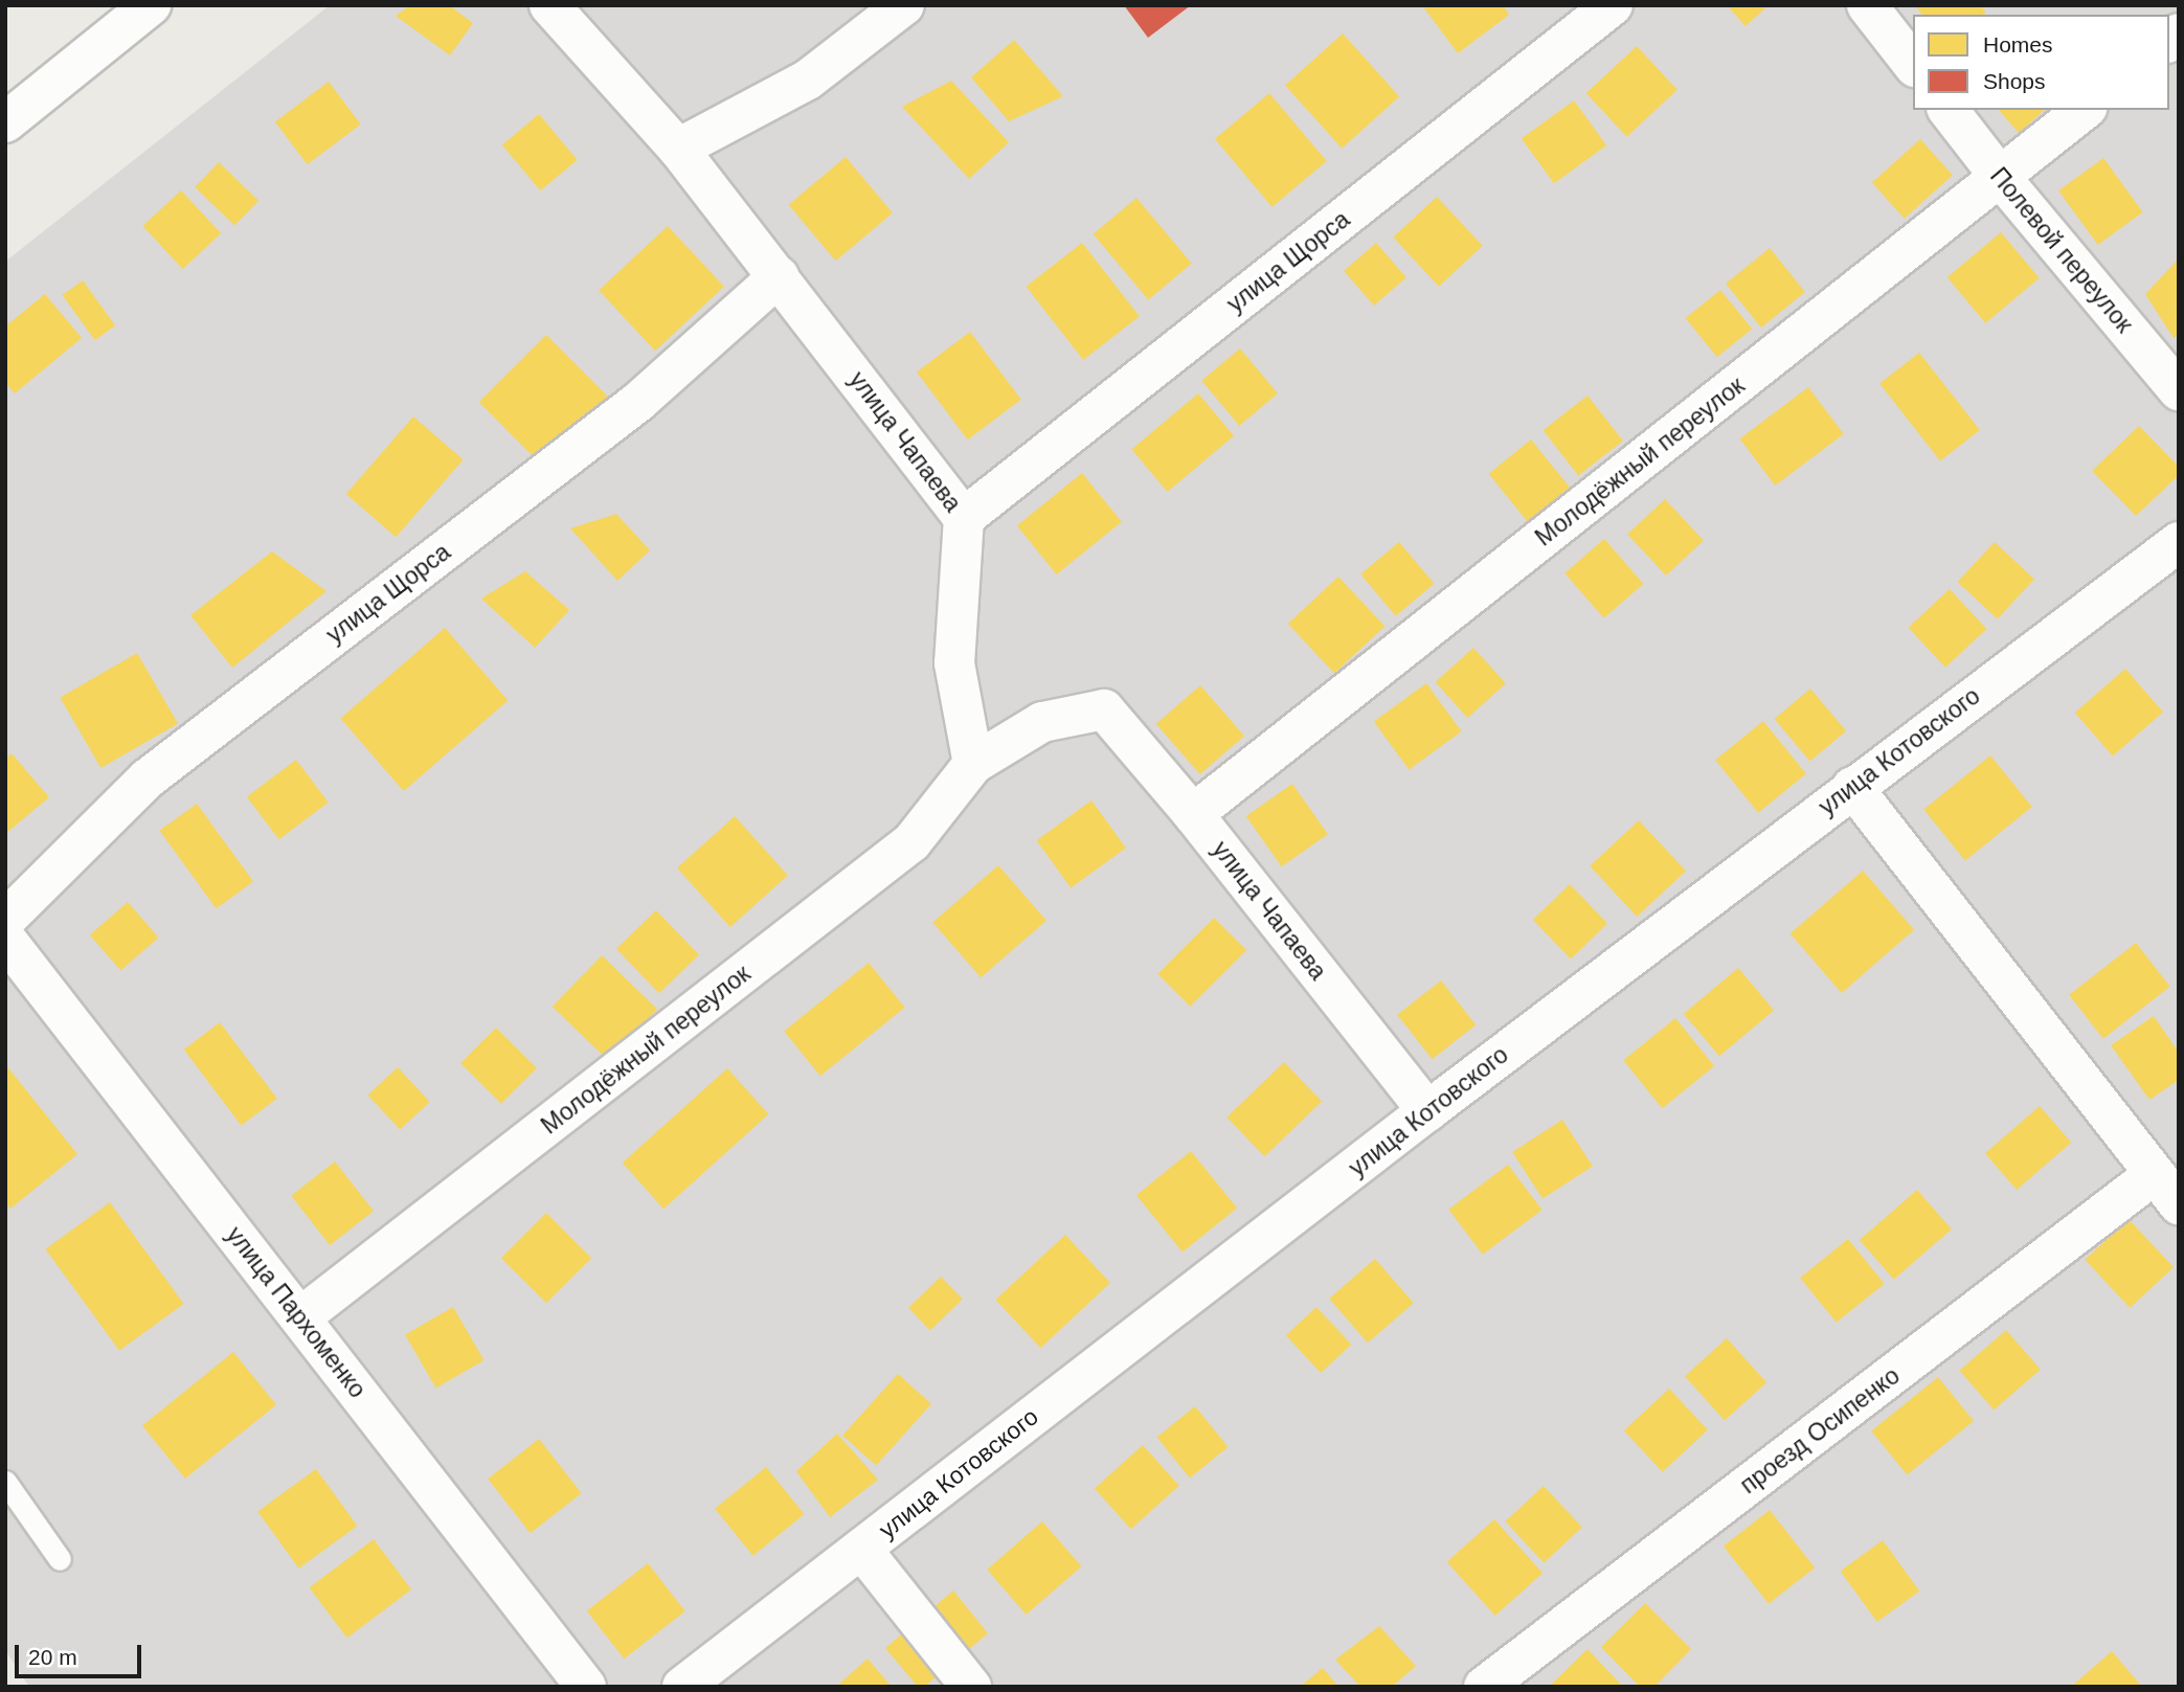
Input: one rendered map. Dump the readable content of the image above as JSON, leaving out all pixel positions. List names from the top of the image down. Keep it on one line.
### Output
{"streets":{"street":["Полевой переулок","улица Щорса","улица Чапаева","Молодёжный переулок","улица Котовского","улица Пархоменко","проезд Осипенко"]},"crossings":[["Полевой переулок","Молодёжный переулок"],["улица Щорса","улица Чапаева"],["улица Чапаева","Молодёжный переулок"],["улица Чапаева","улица Котовского"],["Молодёжный переулок","улица Пархоменко"]],"legend":["Homes","Shops"],"scale_bar":"20 m"}
